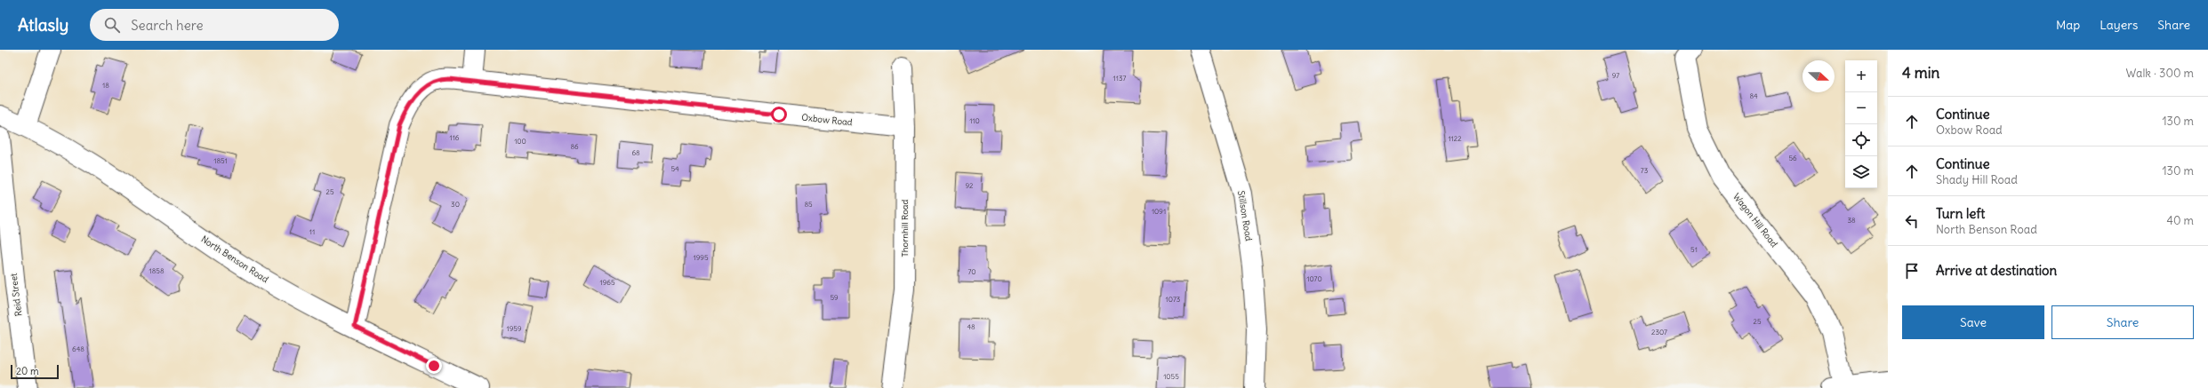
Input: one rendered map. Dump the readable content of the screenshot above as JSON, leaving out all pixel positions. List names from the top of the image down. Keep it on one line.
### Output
{"streets":{"street":["Oxbow Road","Stillson Road","Wagon Hill Road","Thornhill Road","North Benson Road","Reid Street"]},"crossings":[["Oxbow Road","Thornhill Road"],["Oxbow Road","North Benson Road"]],"house_numbers":["97","1137","18","84","110","116","1122","100","86","68","56","1851","54","73","92","25","30","85","1091","38","11","51","1995","1858","70","1070","1965","59","1073","25","48","1959","2307","648","1055"],"scale_bar":"20 m","north":"right","page":{"header":"Atlasly","search":"Search here","nav":["Map","Layers","Share"],"heading":["4 min","Walk · 300 m"],"map_buttons":["+","−"],"list":[["Continue","Oxbow Road","130 m"],["Continue","Shady Hill Road","130 m"],["Turn left","North Benson Road","40 m"],"Arrive at destination"],"buttons":["Save","Share"],"scale":"20 m"}}
